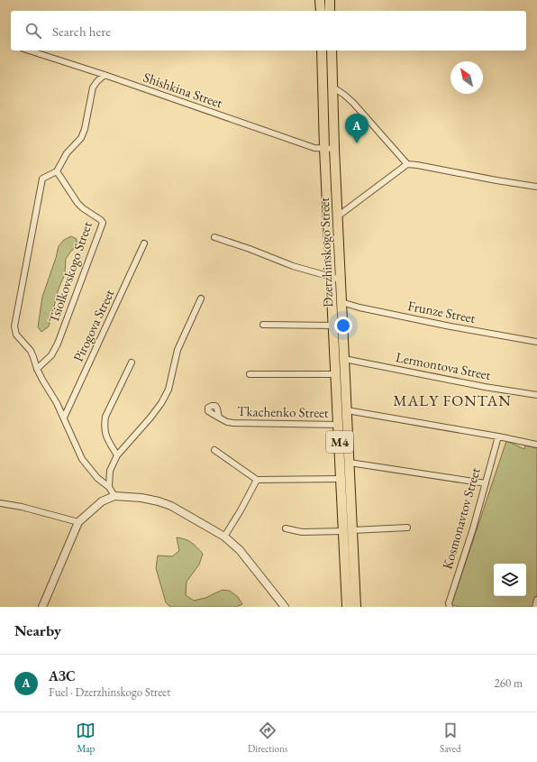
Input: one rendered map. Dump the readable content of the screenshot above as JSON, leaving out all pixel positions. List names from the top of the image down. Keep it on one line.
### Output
{"streets":{"highway":["Dzerzhinskogo Street","M4"],"street":["Shishkina Street","Tsiolkovskogo Street","Frunze Street","Pirogova Street","Lermontova Street","Tkachenko Street","Kosmonavtov Street"]},"crossings":[["Shishkina Street","Dzerzhinskogo Street"],["Dzerzhinskogo Street","Frunze Street"],["Dzerzhinskogo Street","Lermontova Street"],["Dzerzhinskogo Street","Tkachenko Street"],["Tkachenko Street","Kosmonavtov Street"]],"districts":["MALY FONTAN"],"north":"top left","page":{"search":"Search here","pins":"A","heading":"Nearby","list":[{"mark":"A","name":"АЗС","note":"Fuel · Dzerzhinskogo Street","value":"260 m"}],"nav":["Map","Directions","Saved"]}}
